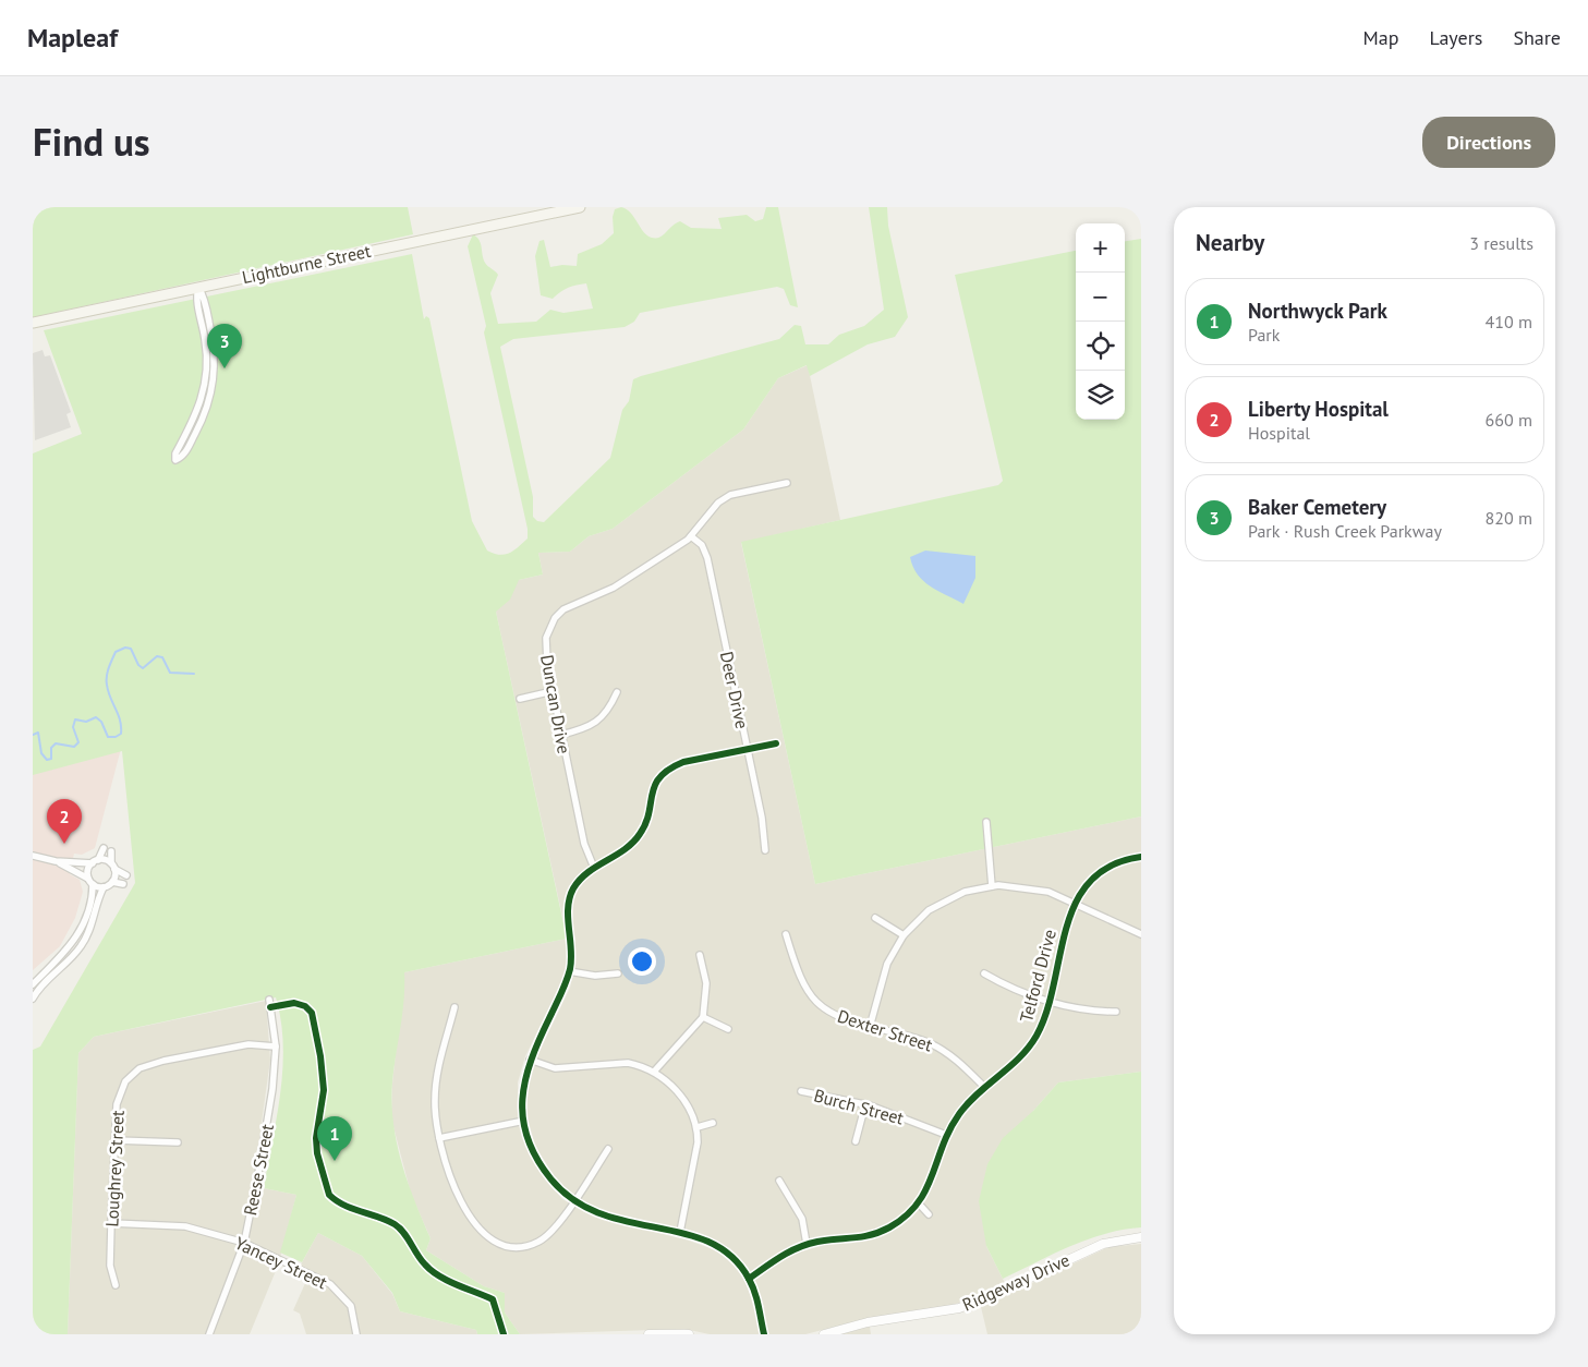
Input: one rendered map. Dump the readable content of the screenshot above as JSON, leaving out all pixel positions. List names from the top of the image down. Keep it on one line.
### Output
{"streets":{"main road":["Lightburne Street"],"street":["Deer Drive","Duncan Drive","Telford Drive","Dexter Street","Burch Street","Loughrey Street","Reese Street","Yancey Street","Ridgeway Drive"]},"crossings":[["Deer Drive","Duncan Drive"],["Telford Drive","Dexter Street"],["Telford Drive","Burch Street"],["Loughrey Street","Reese Street"],["Loughrey Street","Yancey Street"],["Reese Street","Yancey Street"]],"page":{"header":"Mapleaf","nav":["Map","Layers","Share"],"title":"Find us","buttons":"Directions","heading":["Nearby","3 results"],"map_buttons":["+","−"],"list":[{"mark":"1","name":"Northwyck Park","note":"Park","value":"410 m"},{"mark":"2","name":"Liberty Hospital","note":"Hospital","value":"660 m"},{"mark":"3","name":"Baker Cemetery","note":"Park · Rush Creek Parkway","value":"820 m"}],"pins":["3","2","1"]}}
